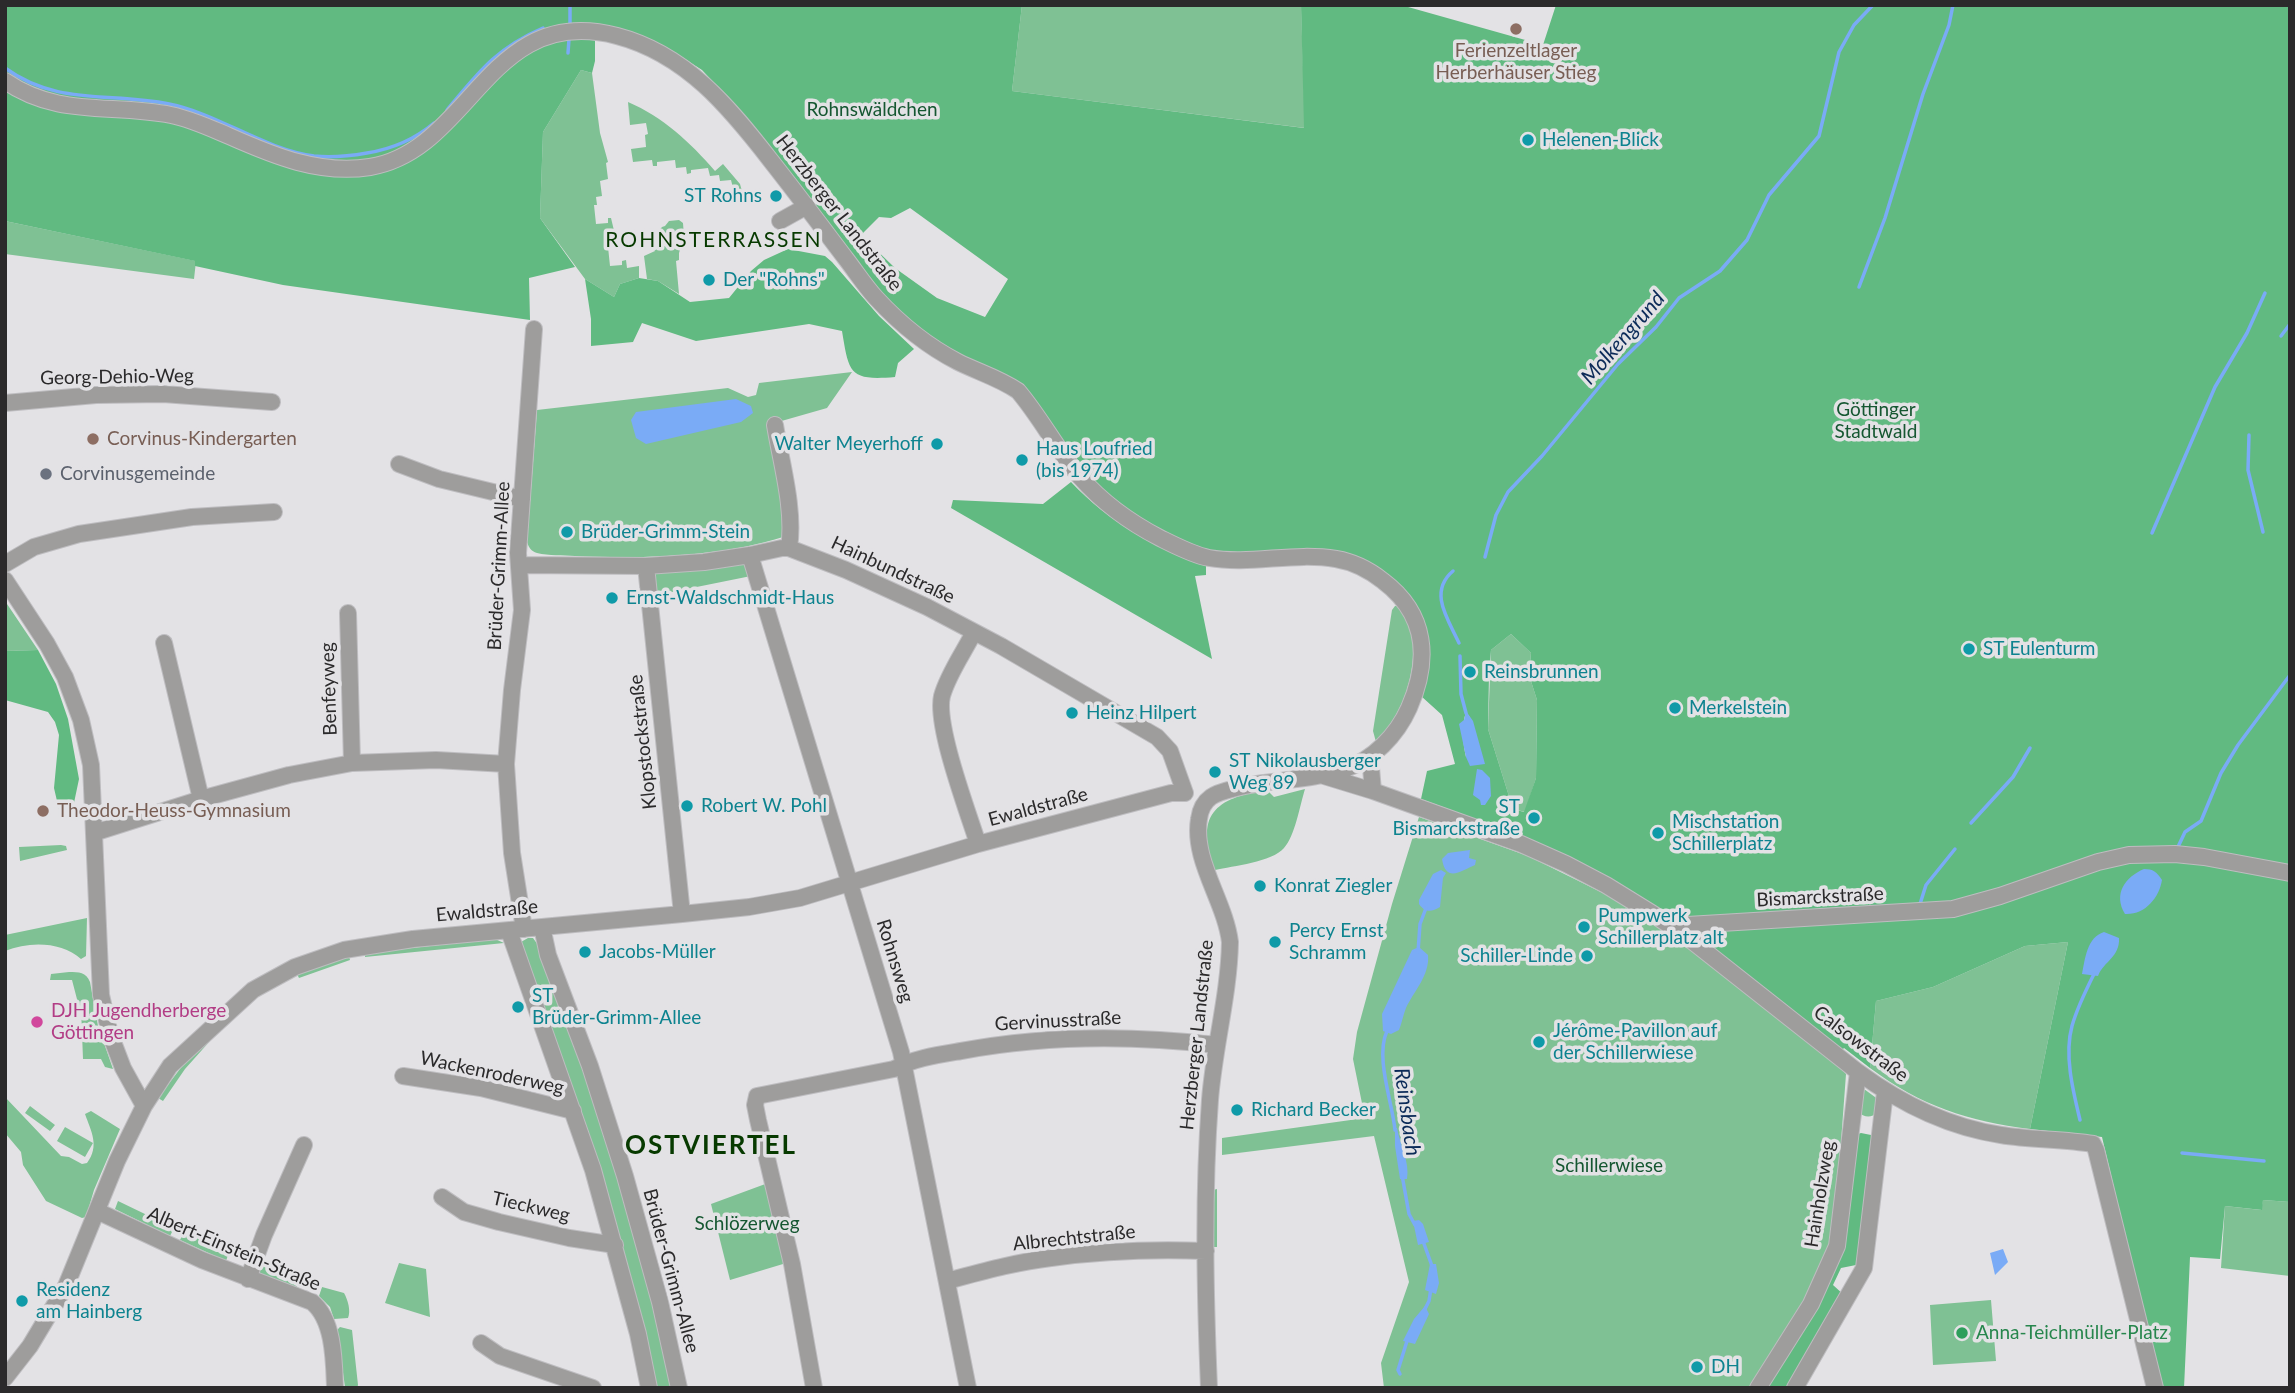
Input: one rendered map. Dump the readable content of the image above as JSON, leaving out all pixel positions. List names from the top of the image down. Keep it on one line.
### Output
{"streets":{"street":["Herzberger Landstraße","Georg-Dehio-Weg","Brüder-Grimm-Allee","Hainbundstraße","Benfeyweg","Klopstockstraße","Ewaldstraße","Bismarckstraße","Rohnsweg","Gervinusstraße","Calsowstraße","Wackenroderweg","Hainholzweg","Tieckweg","Albrechtstraße","Albert-Einstein-Straße"]},"crossings":[["Herzberger Landstraße","Gervinusstraße"],["Herzberger Landstraße","Albrechtstraße"],["Brüder-Grimm-Allee","Ewaldstraße"],["Brüder-Grimm-Allee","Wackenroderweg"],["Brüder-Grimm-Allee","Tieckweg"],["Hainbundstraße","Ewaldstraße"],["Klopstockstraße","Ewaldstraße"],["Ewaldstraße","Rohnsweg"],["Ewaldstraße","Albert-Einstein-Straße"],["Bismarckstraße","Calsowstraße"],["Rohnsweg","Gervinusstraße"],["Rohnsweg","Albrechtstraße"],["Calsowstraße","Hainholzweg"]],"districts":["ROHNSTERRASSEN","OSTVIERTEL"],"water":["Molkengrund","Reinsbach"],"parks":["Rohnswäldchen","Göttinger Stadtwald","Schillerwiese","Schlözerweg"],"places":["Ferienzeltlager Herberhäuser Stieg","Helenen-Blick","ST Rohns","Der \"Rohns\"","Corvinus-Kindergarten","Walter Meyerhoff","Haus Loufried (bis 1974)","Corvinusgemeinde","Brüder-Grimm-Stein","Ernst-Waldschmidt-Haus","ST Eulenturm","Reinsbrunnen","Merkelstein","Heinz Hilpert","ST Nikolausberger Weg 89","Robert W. Pohl","Theodor-Heuss-Gymnasium","ST Bismarckstraße","Mischstation Schillerplatz","Konrat Ziegler","Pumpwerk Schillerplatz alt","Percy Ernst Schramm","Jacobs-Müller","Schiller-Linde","ST Brüder-Grimm-Allee","DJH Jugendherberge Göttingen","Jérôme-Pavillon auf der Schillerwiese","Richard Becker","Residenz am Hainberg","Anna-Teichmüller-Platz","DH"]}
